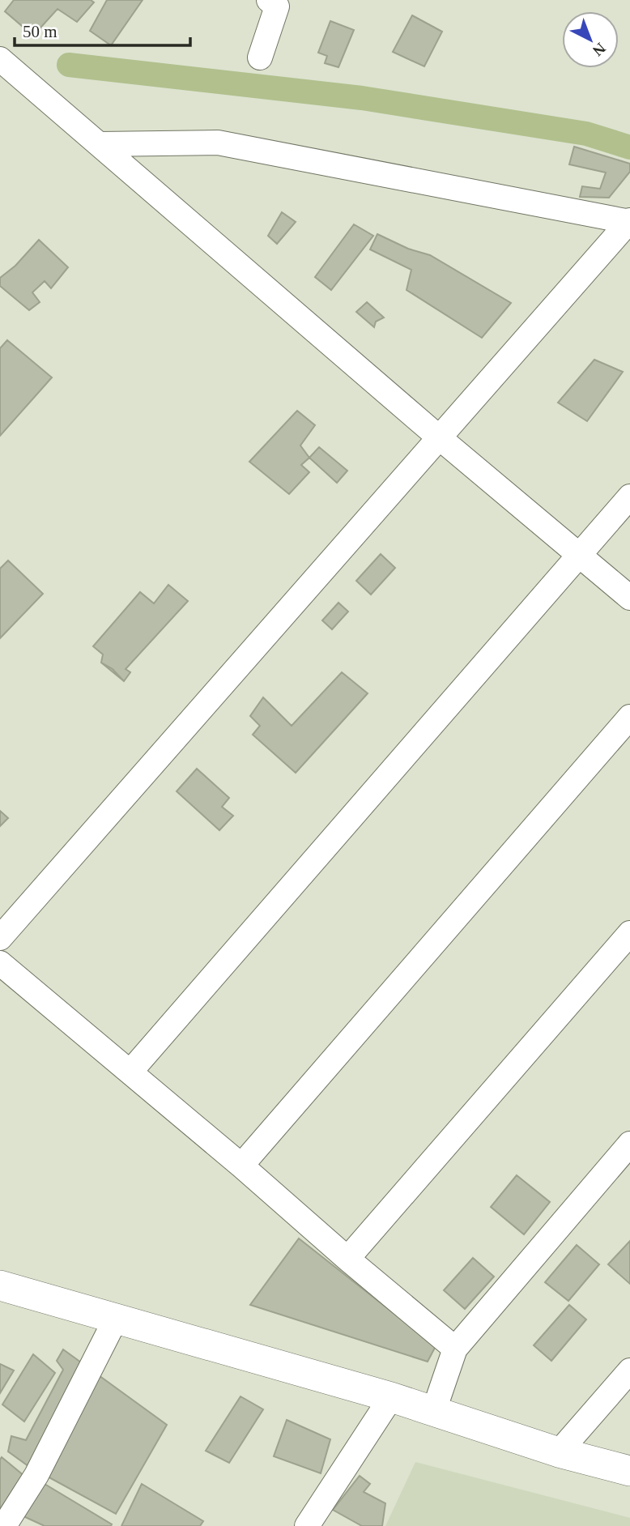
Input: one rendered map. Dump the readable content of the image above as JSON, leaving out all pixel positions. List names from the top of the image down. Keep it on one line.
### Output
{"scale_bar":"50 m","north":"bottom right"}
